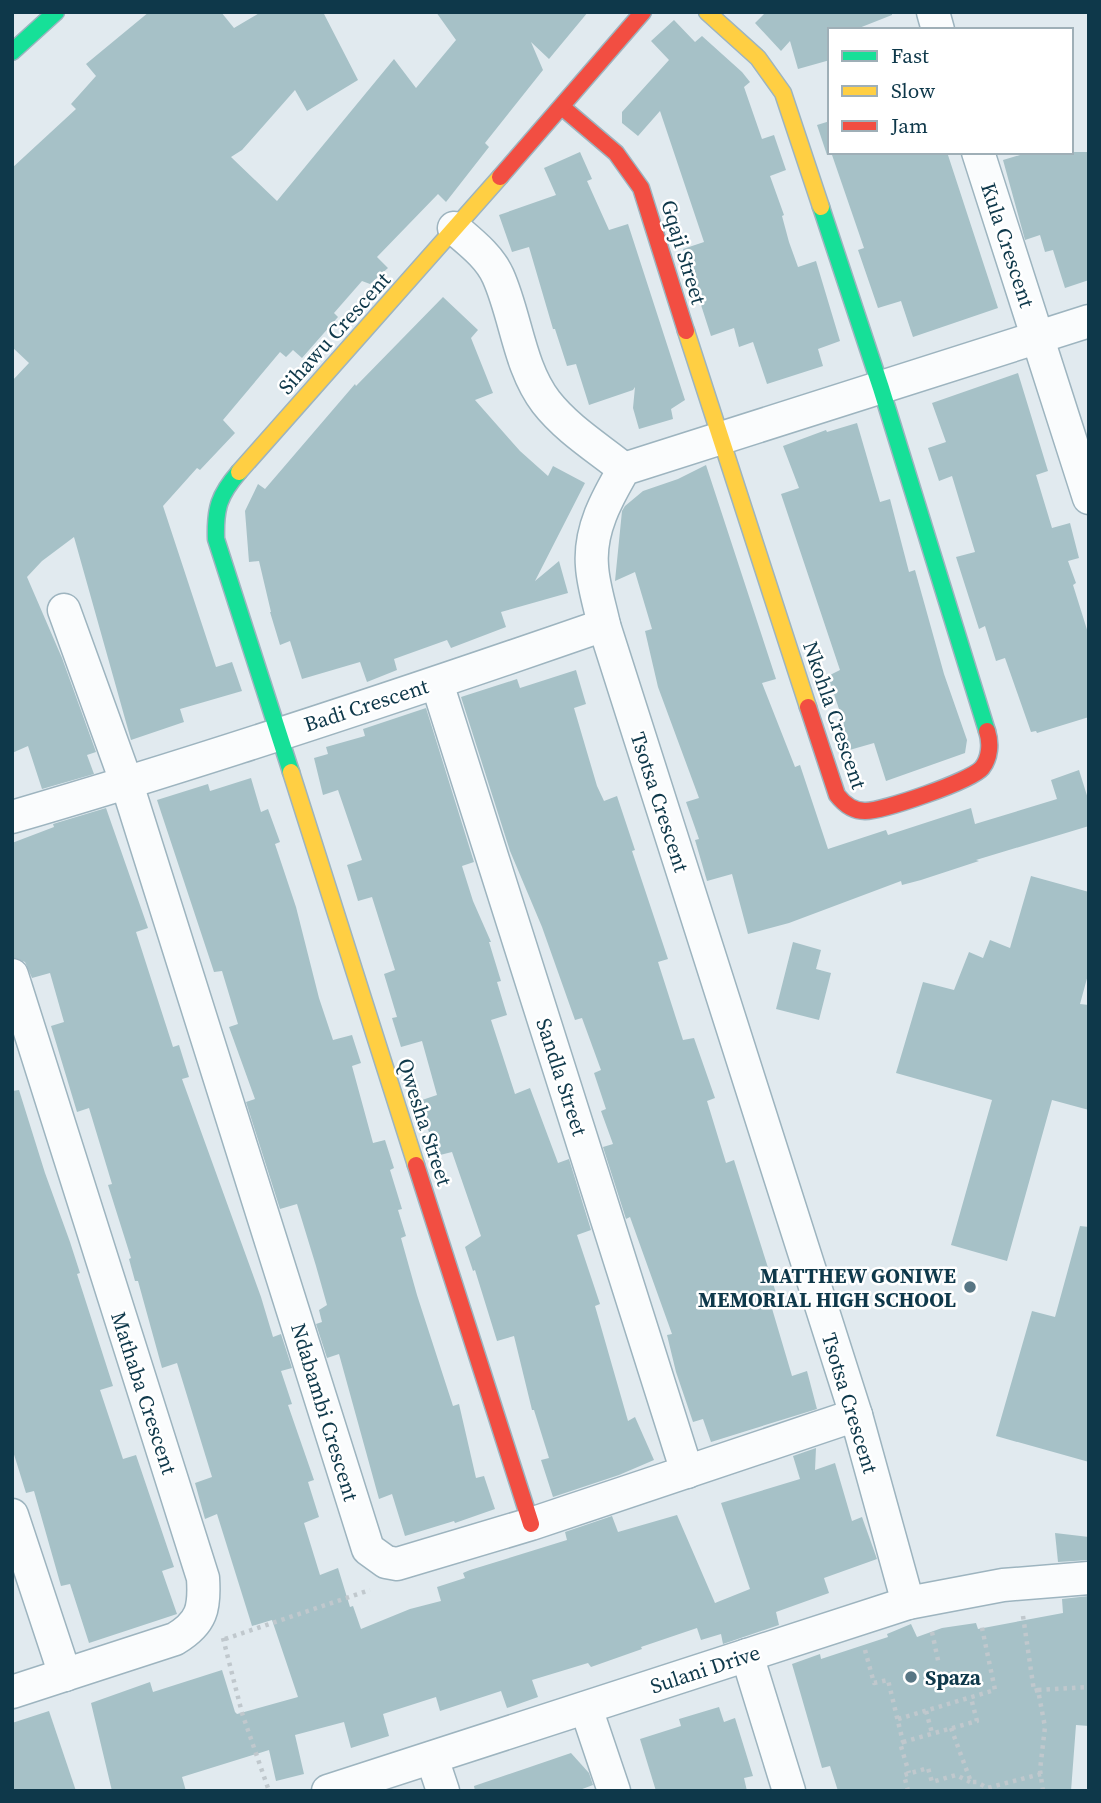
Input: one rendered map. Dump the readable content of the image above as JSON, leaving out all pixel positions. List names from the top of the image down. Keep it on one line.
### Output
{"streets":{"street":["Kula Crescent","Gqaji Street","Sihawu Crescent","Badi Crescent","Nkohla Crescent","Tsotsa Crescent","Sandla Street","Qwesha Street","Mathaba Crescent","Ndabambi Crescent","Sulani Drive"]},"crossings":[["Gqaji Street","Sihawu Crescent"],["Gqaji Street","Nkohla Crescent"],["Sihawu Crescent","Badi Crescent"],["Sihawu Crescent","Qwesha Street"],["Badi Crescent","Tsotsa Crescent"],["Badi Crescent","Sandla Street"],["Badi Crescent","Qwesha Street"],["Badi Crescent","Ndabambi Crescent"],["Tsotsa Crescent","Sulani Drive"]],"places":["MATTHEW GONIWE MEMORIAL HIGH SCHOOL","Spaza"],"legend":["Fast","Slow","Jam"]}
